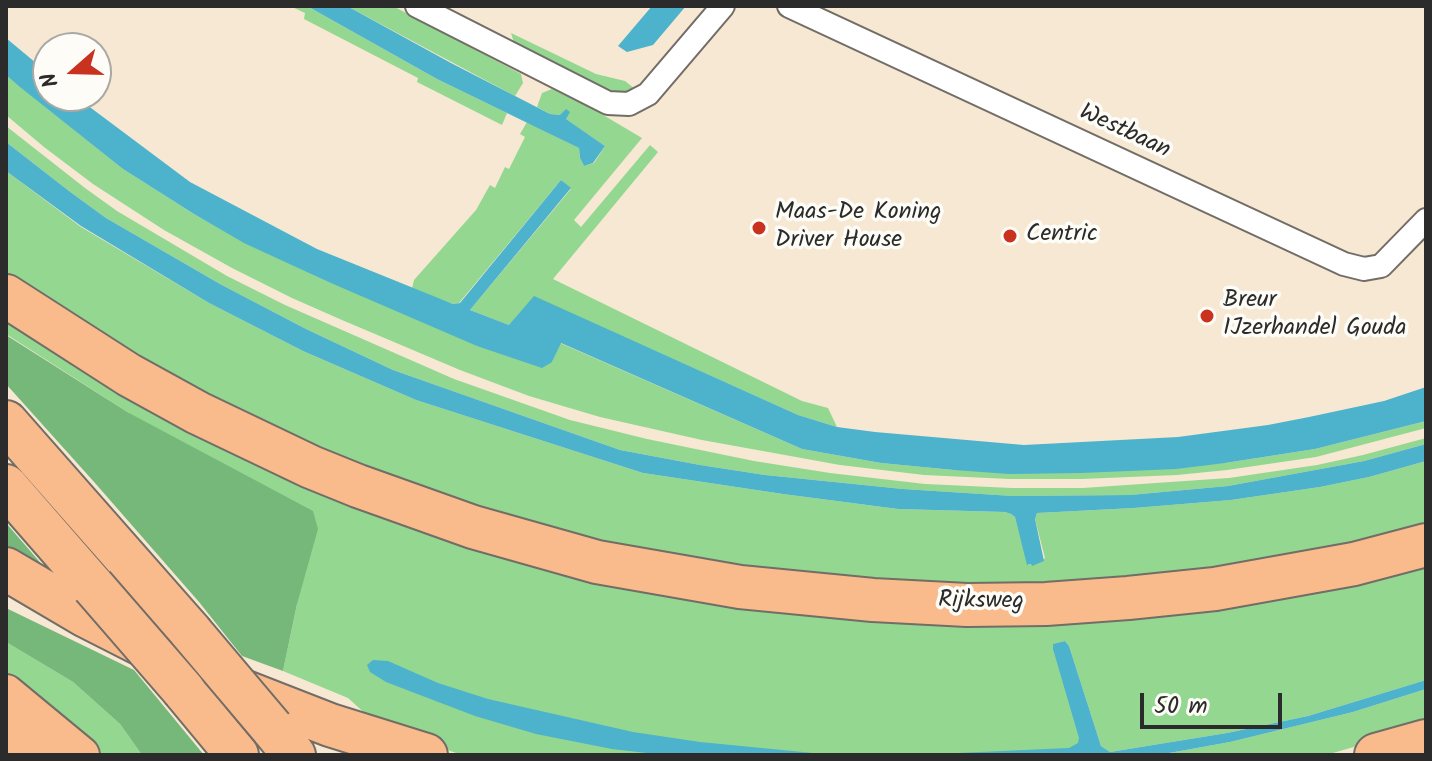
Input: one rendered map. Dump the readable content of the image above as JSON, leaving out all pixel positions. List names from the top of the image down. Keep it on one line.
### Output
{"streets":{"highway":["Rijksweg"],"street":["Westbaan"]},"places":["Maas-De Koning Driver House","Centric","Breur IJzerhandel Gouda"],"scale_bar":"50 m","north":"left"}
